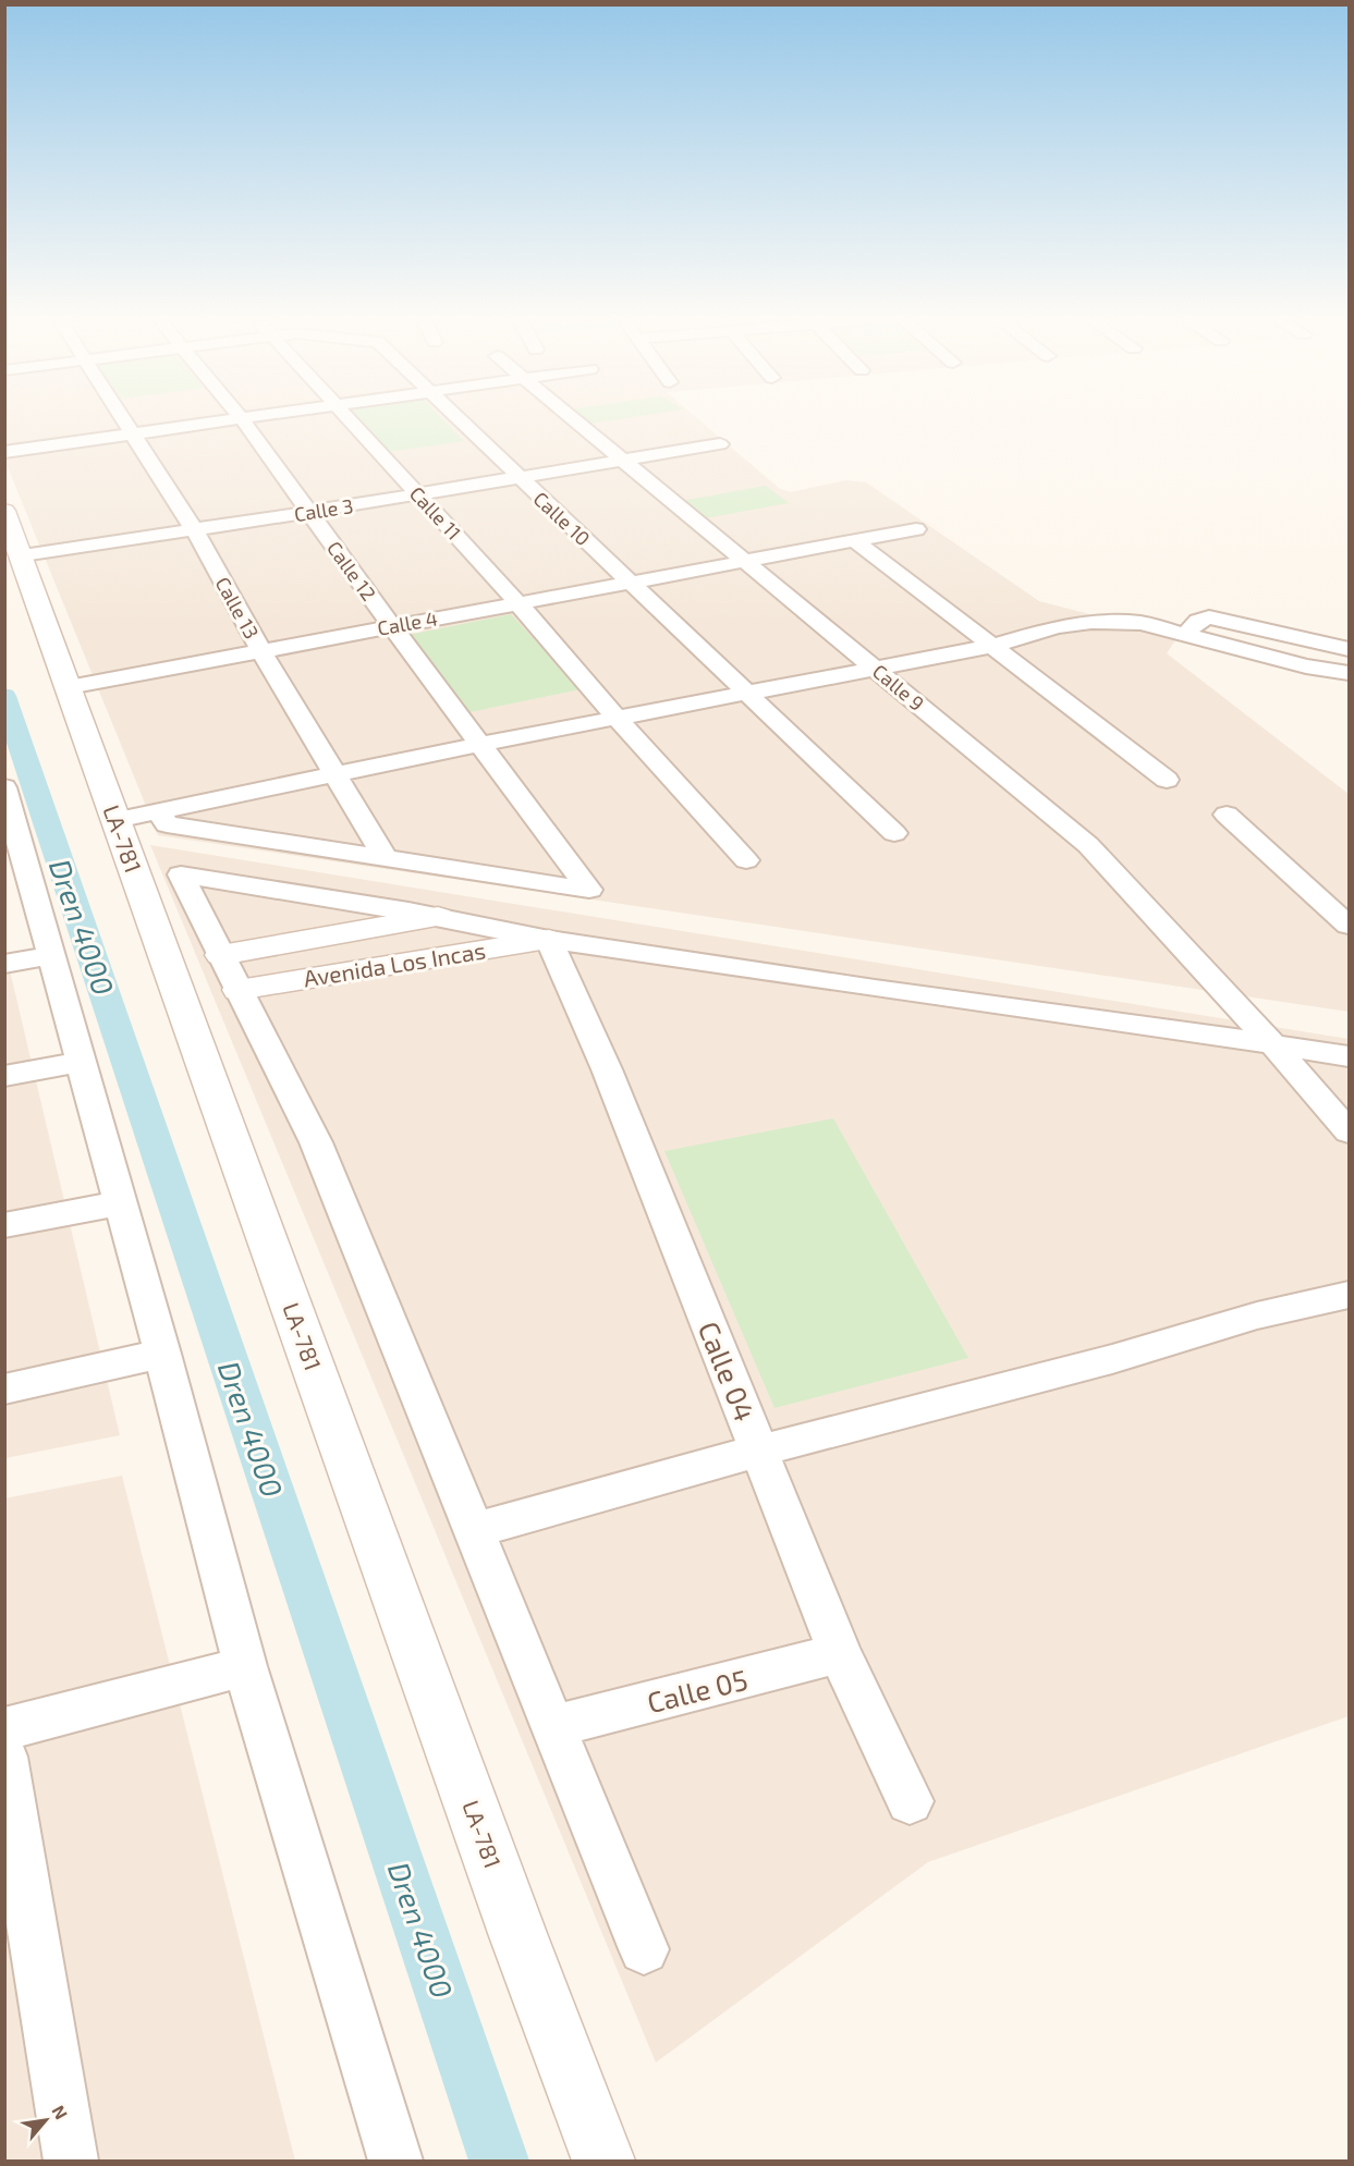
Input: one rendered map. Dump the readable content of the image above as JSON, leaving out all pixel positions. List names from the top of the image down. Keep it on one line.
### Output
{"streets":{"street":["Calle 3","Calle 11","Calle 10","Calle 12","Calle 13","Calle 4","Calle 9","LA-781","Avenida Los Incas","Calle 04","Calle 05"]},"crossings":[["Calle 3","Calle 11"],["Calle 3","Calle 10"],["Calle 3","Calle 12"],["Calle 3","Calle 13"],["Calle 3","Calle 9"],["Calle 3","LA-781"],["Calle 11","Calle 4"],["Calle 10","Calle 4"],["Calle 12","Calle 13"],["Calle 12","Calle 4"],["Calle 13","Calle 4"],["Calle 4","Calle 9"],["Calle 4","LA-781"],["Avenida Los Incas","Calle 04"],["Calle 04","Calle 05"]],"water":["Dren 4000"],"north":"top right"}
